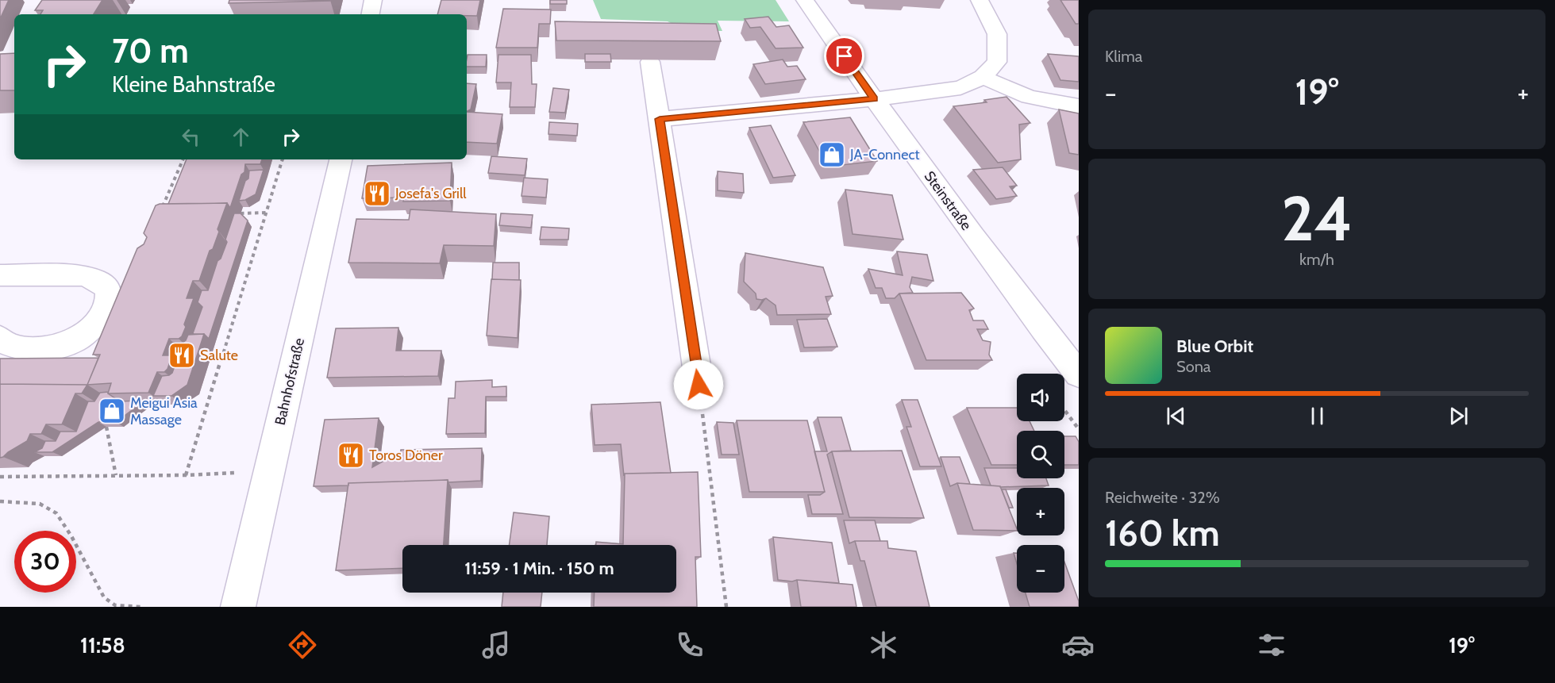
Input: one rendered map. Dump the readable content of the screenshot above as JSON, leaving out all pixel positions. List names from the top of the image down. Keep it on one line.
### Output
{"streets":{"street":["Steinstraße","Bahnhofstraße"]},"places":{"shop":["JA-Connect","Meigui Asia Massage"],"restaurant":["Josefa's Grill","Salute","Toros Döner"]},"page":{"tile":["Klima",["24","km/h"],["Reichweite · 32%","160 km"]],"turn":["70 m","Kleine Bahnstraße"],"heat":["−","19°","+"],"song":["Blue Orbit","Sona"],"map_buttons":["+","−"],"limit":"30","trip":"11:59 · 1 Min. · 150 m","tabs":["11:58","19°"]}}
